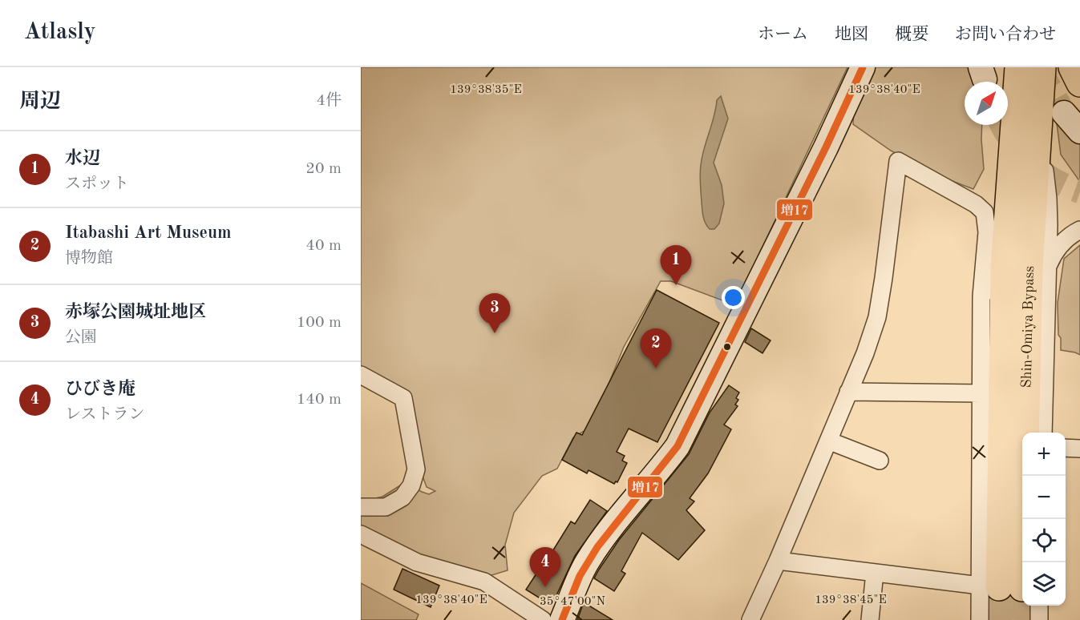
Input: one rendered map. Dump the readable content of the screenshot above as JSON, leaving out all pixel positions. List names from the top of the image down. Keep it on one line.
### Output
{"streets":{"highway":["Shin-Omiya Bypass"]},"lines":["transit line 増17"],"north":"top right","page":{"header":"Atlasly","nav":["ホーム","地図","概要","お問い合わせ"],"heading":["周辺","4件"],"list":[{"mark":"1","name":"水辺","note":"スポット","value":"20 m"},{"mark":"2","name":"Itabashi Art Museum","note":"博物館","value":"40 m"},{"mark":"3","name":"赤塚公園城址地区","note":"公園","value":"100 m"},{"mark":"4","name":"ひびき庵","note":"レストラン","value":"140 m"}],"pins":["1","3","2","4"],"map_buttons":["+","−"]},"coordinates":["139°38'35\"E","139°38'40\"E","139°38'45\"E","35°47'00\"N"]}
